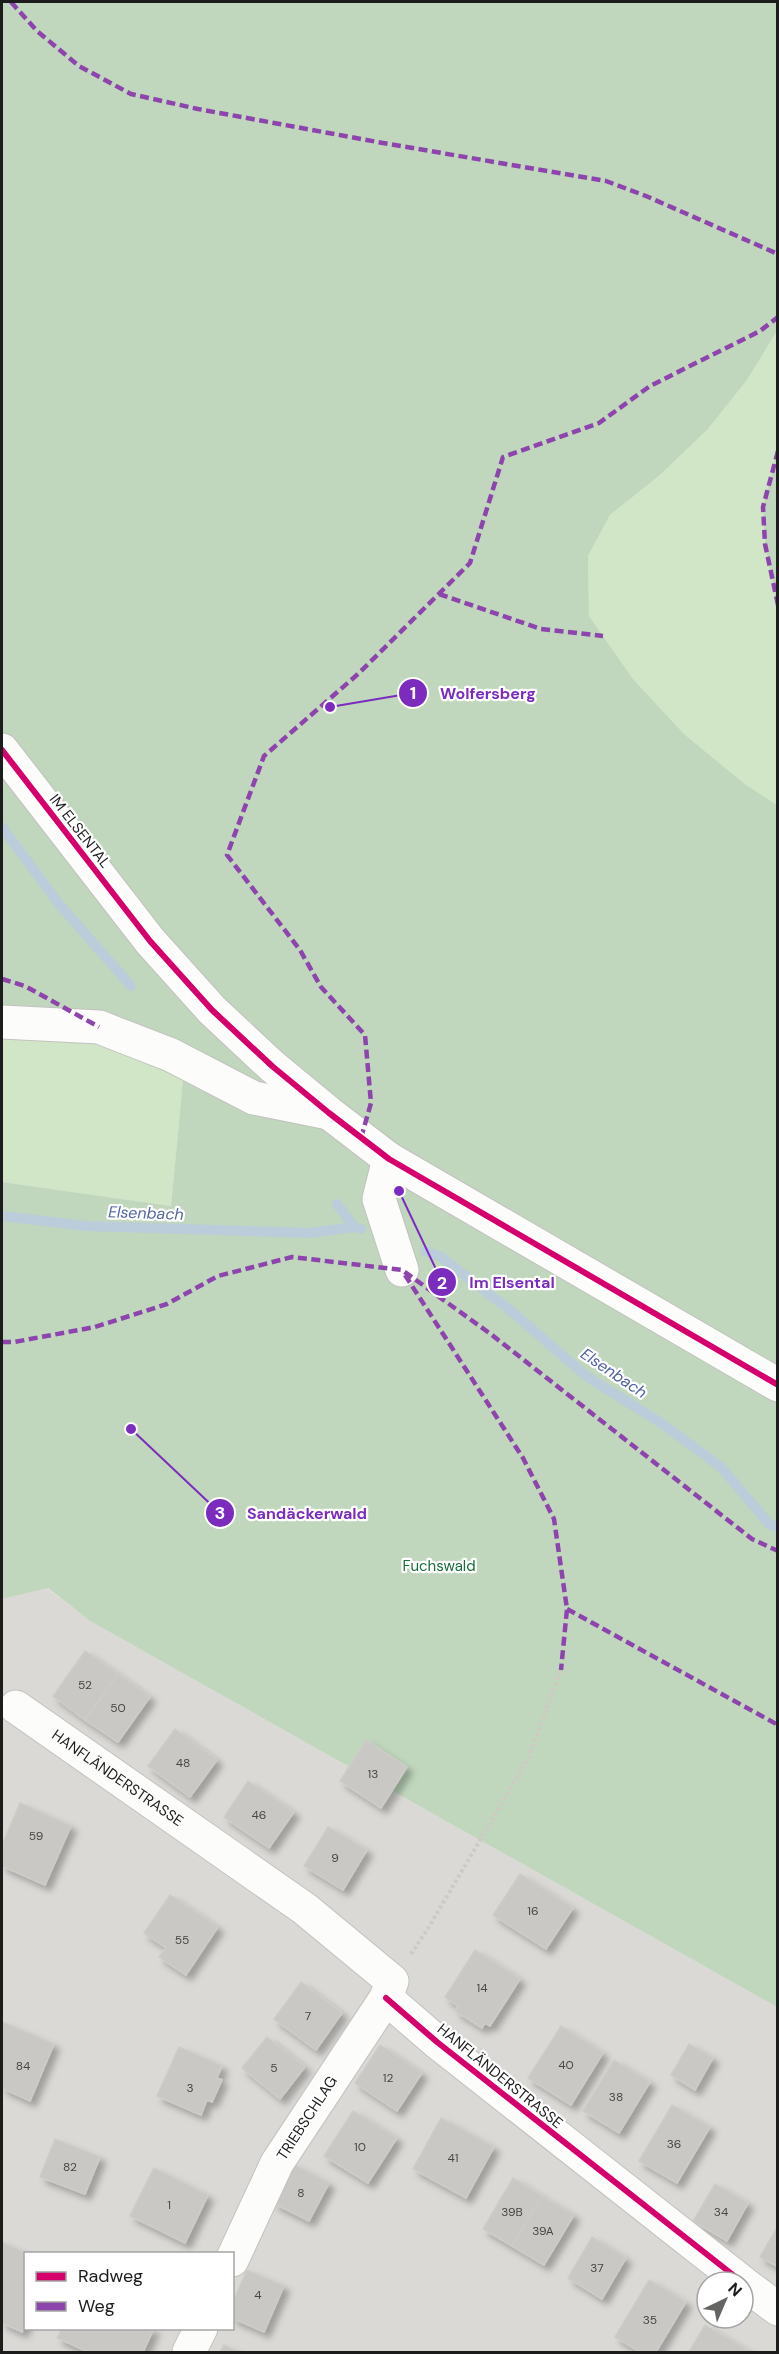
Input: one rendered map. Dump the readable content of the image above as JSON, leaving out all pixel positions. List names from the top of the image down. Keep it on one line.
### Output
{"streets":{"street":["IM ELSENTAL","HANFLÄNDERSTRASSE","TRIEBSCHLAG"]},"crossings":[["HANFLÄNDERSTRASSE","TRIEBSCHLAG"]],"water":["Elsenbach"],"parks":["Fuchswald"],"places":["Wolfersberg","Im Elsental","Sandäckerwald"],"house_numbers":["52","50","48","13","46","59","9","16","55","14","7","40","84","5","12","3","38","36","10","41","82","8","1","39B","34","39A","37","4","35"],"legend":["Radweg","Weg"],"north":"top right"}
